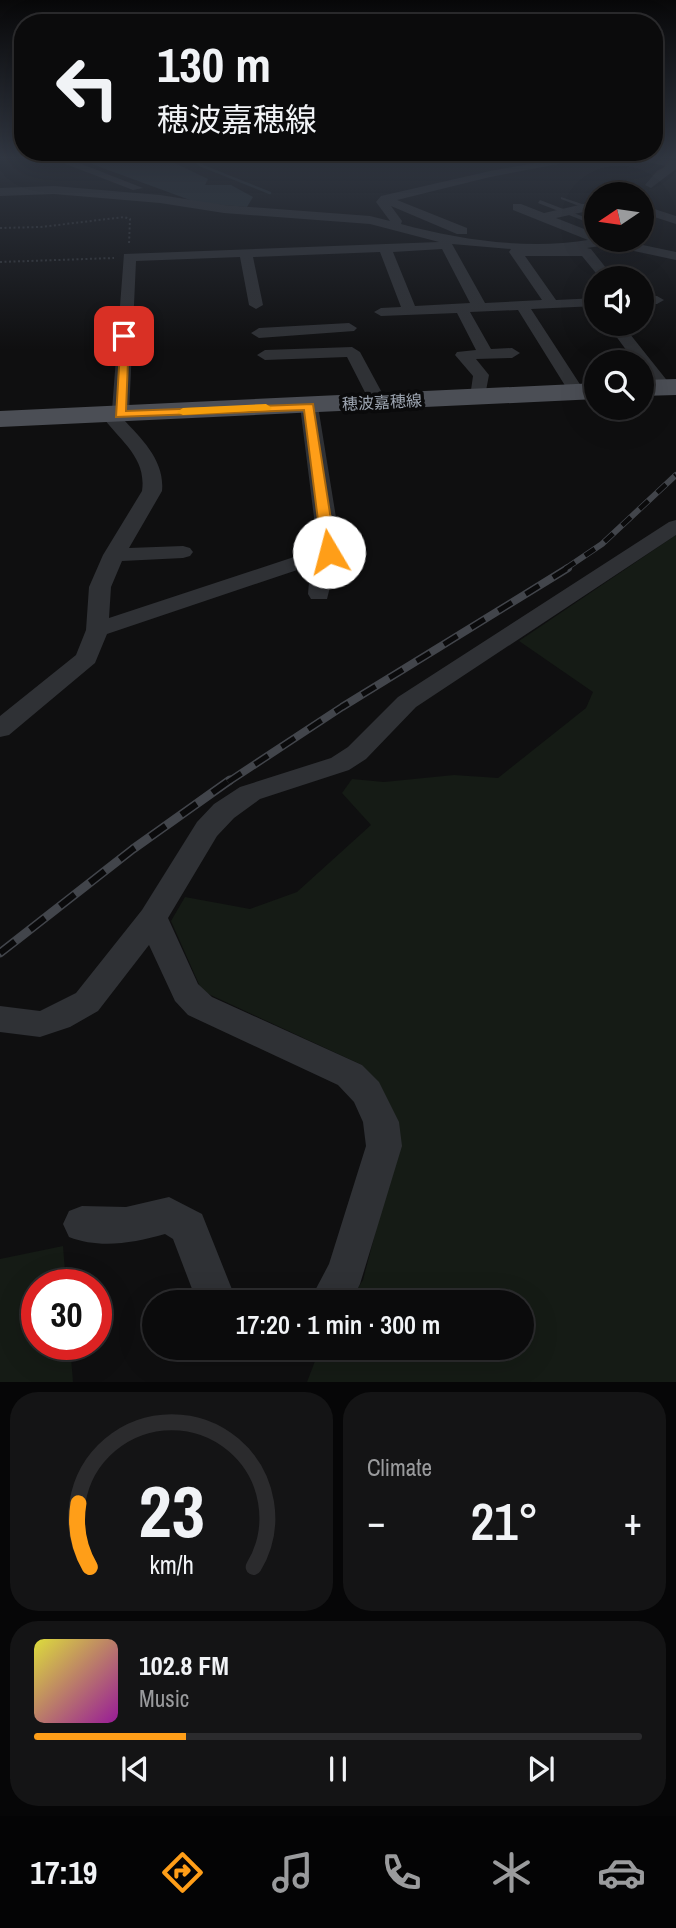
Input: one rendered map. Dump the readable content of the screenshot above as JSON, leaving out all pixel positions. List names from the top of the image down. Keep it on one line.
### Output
{"streets":{"main road":["穂波嘉穂線"]},"north":"left","page":{"turn":["130 m","穂波嘉穂線"],"limit":"30","trip":"17:20 · 1 min · 300 m","tile":"Climate","heat":["−","21°","+"],"song":["102.8 FM","Music"],"tabs":"17:19","gauge":["23","km/h"]}}
